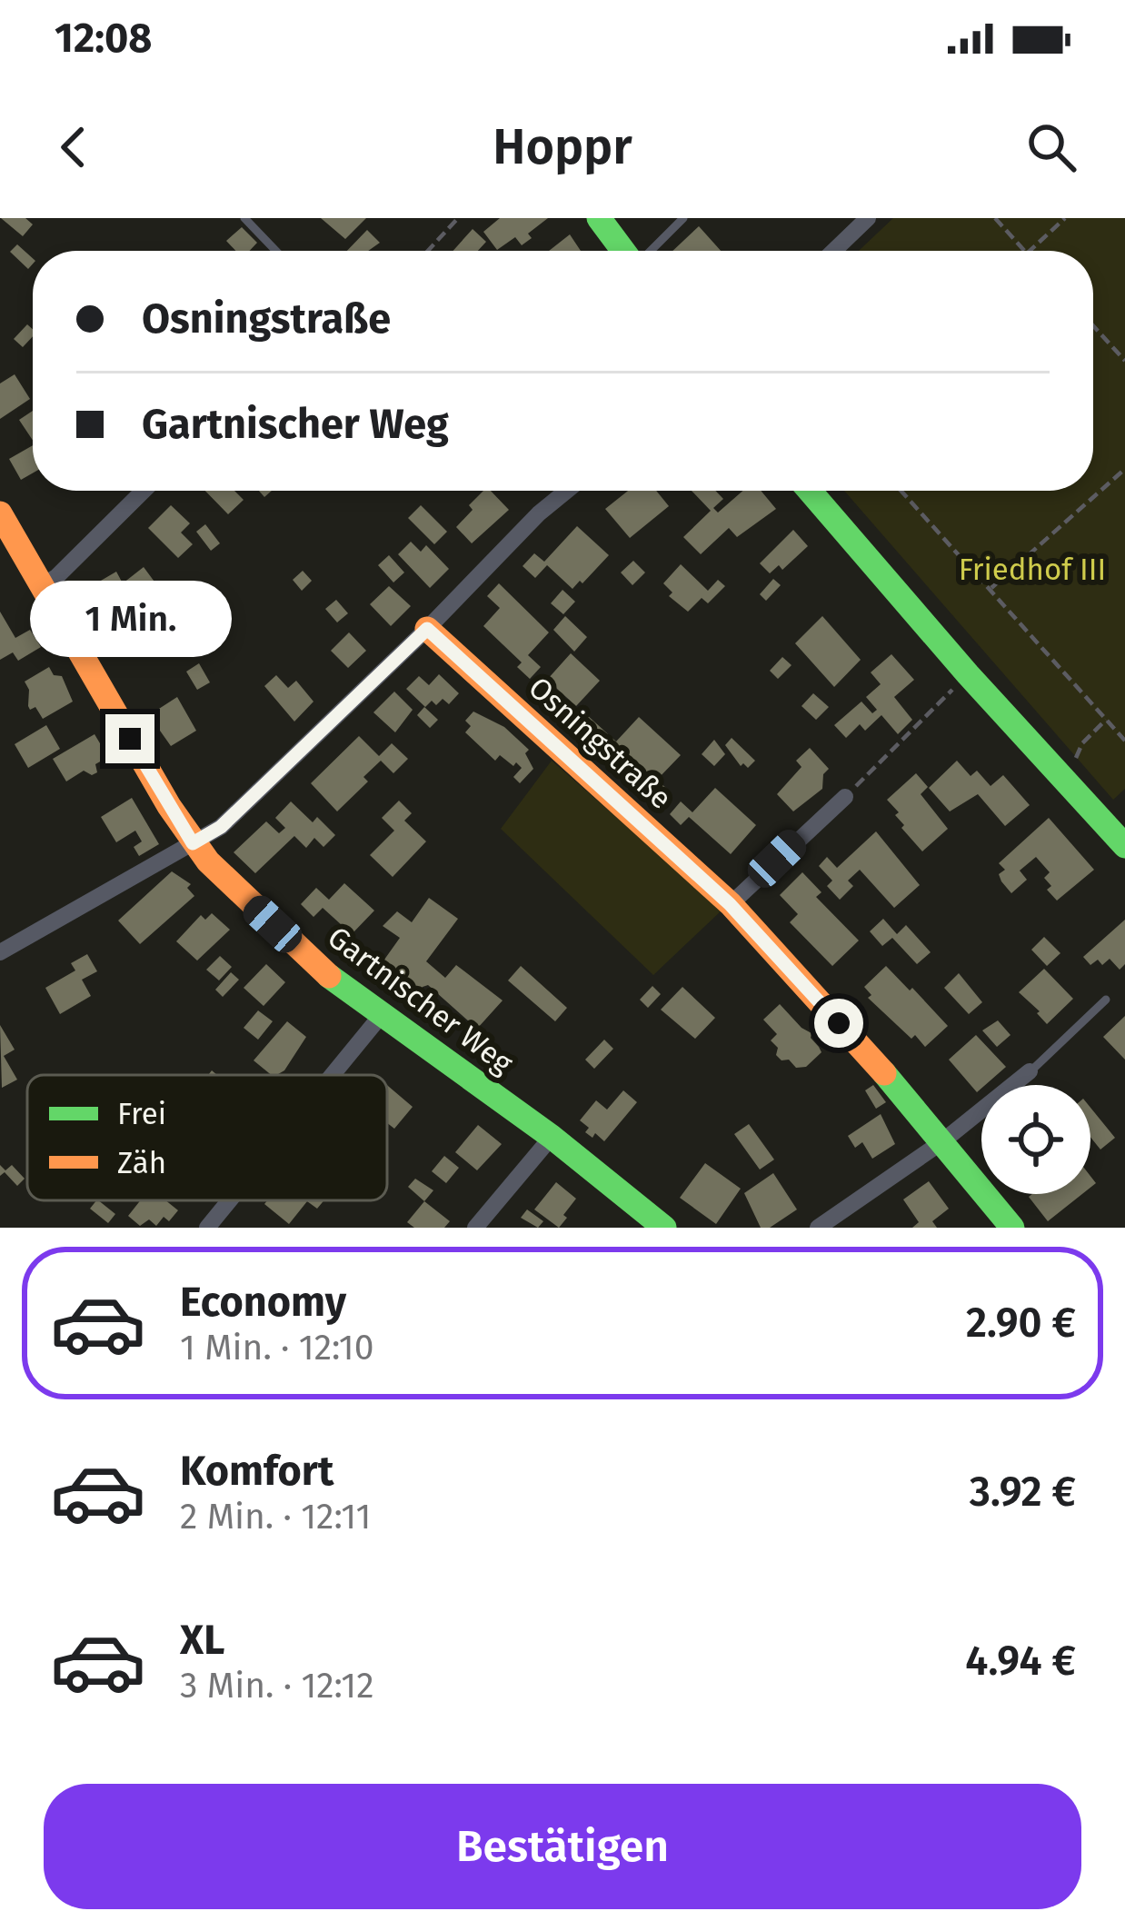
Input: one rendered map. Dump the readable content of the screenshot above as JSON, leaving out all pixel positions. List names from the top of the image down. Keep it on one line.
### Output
{"streets":{"street":["Osningstraße","Gartnischer Weg"]},"parks":["Friedhof III"],"legend":["Frei","Zäh"],"page":{"status":"12:08","header":"Hoppr","banner":["Osningstraße","Gartnischer Weg"],"bubble":"1 Min.","list":[{"name":"Economy","note":"1 Min. · 12:10","value":"2.90 €"},{"name":"Komfort","note":"2 Min. · 12:11","value":"3.92 €"},{"name":"XL","note":"3 Min. · 12:12","value":"4.94 €"}],"buttons":"Bestätigen"}}
